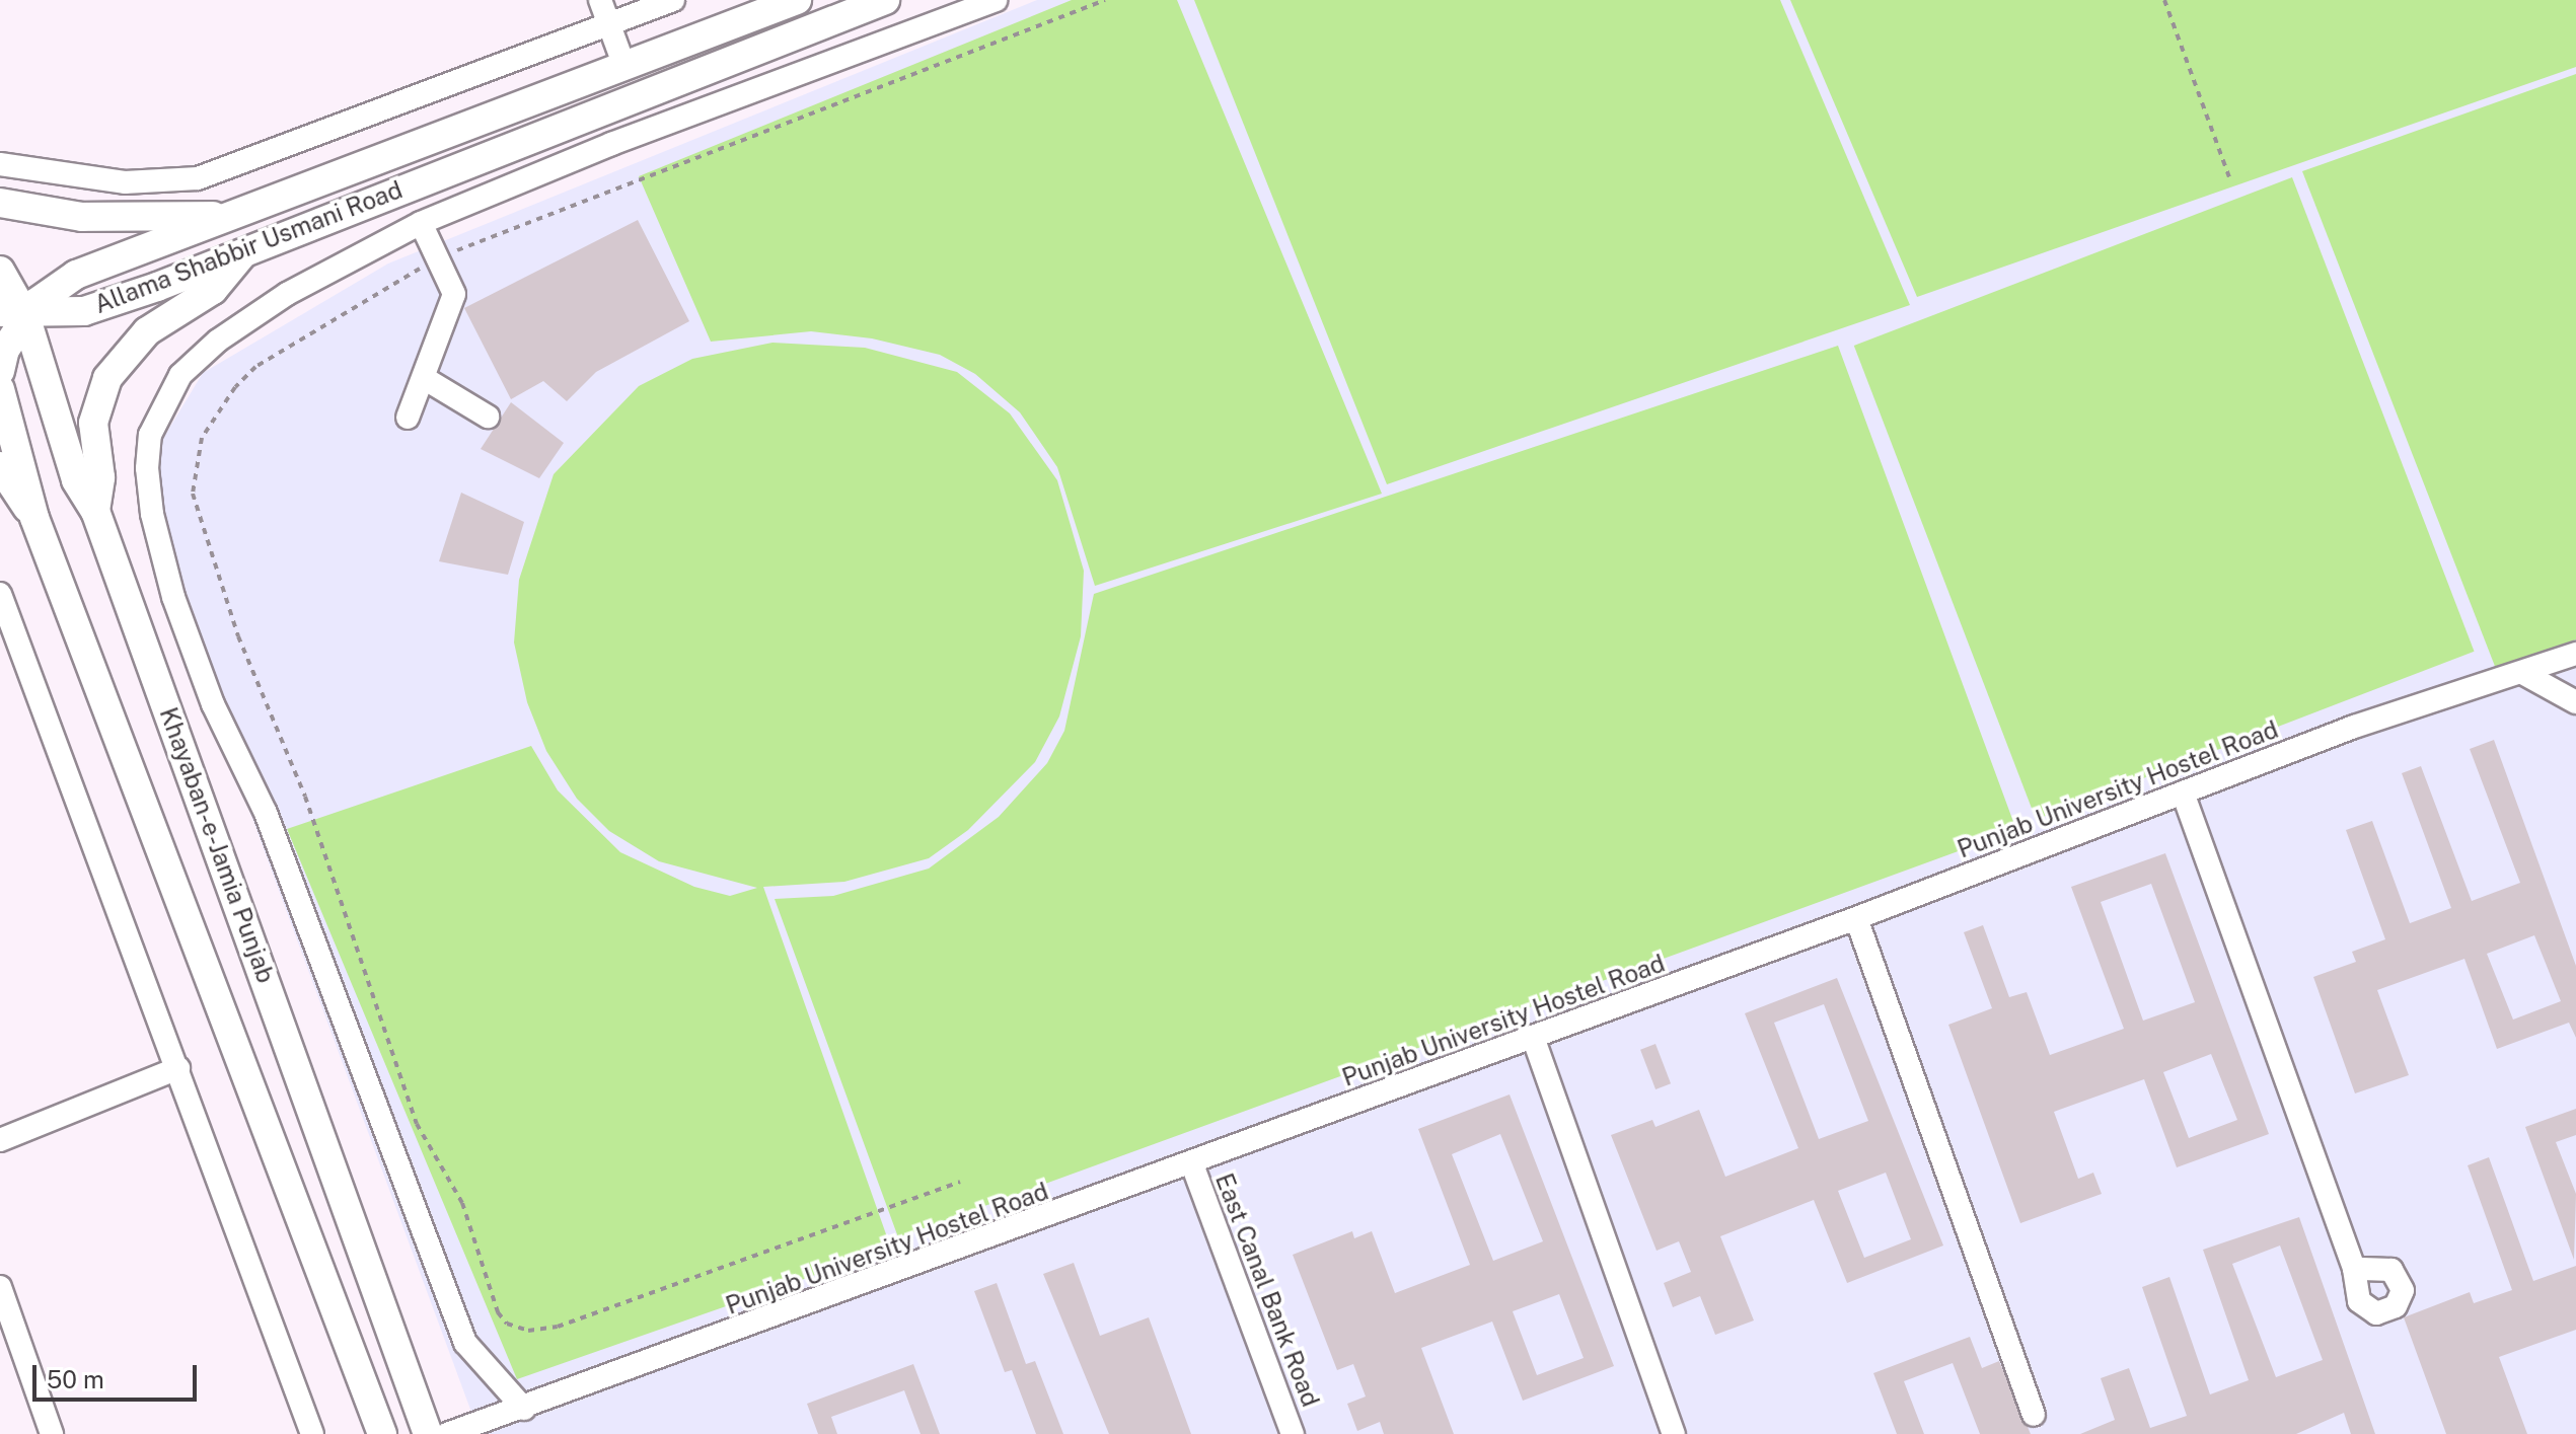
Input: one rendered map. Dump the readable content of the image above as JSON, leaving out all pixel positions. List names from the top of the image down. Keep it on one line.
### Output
{"streets":{"main road":["Allama Shabbir Usmani Road","Khayaban-e-Jamia Punjab"],"street":["Punjab University Hostel Road","East Canal Bank Road"]},"crossings":[["Allama Shabbir Usmani Road","Khayaban-e-Jamia Punjab"],["Punjab University Hostel Road","East Canal Bank Road"]],"scale_bar":"50 m"}
